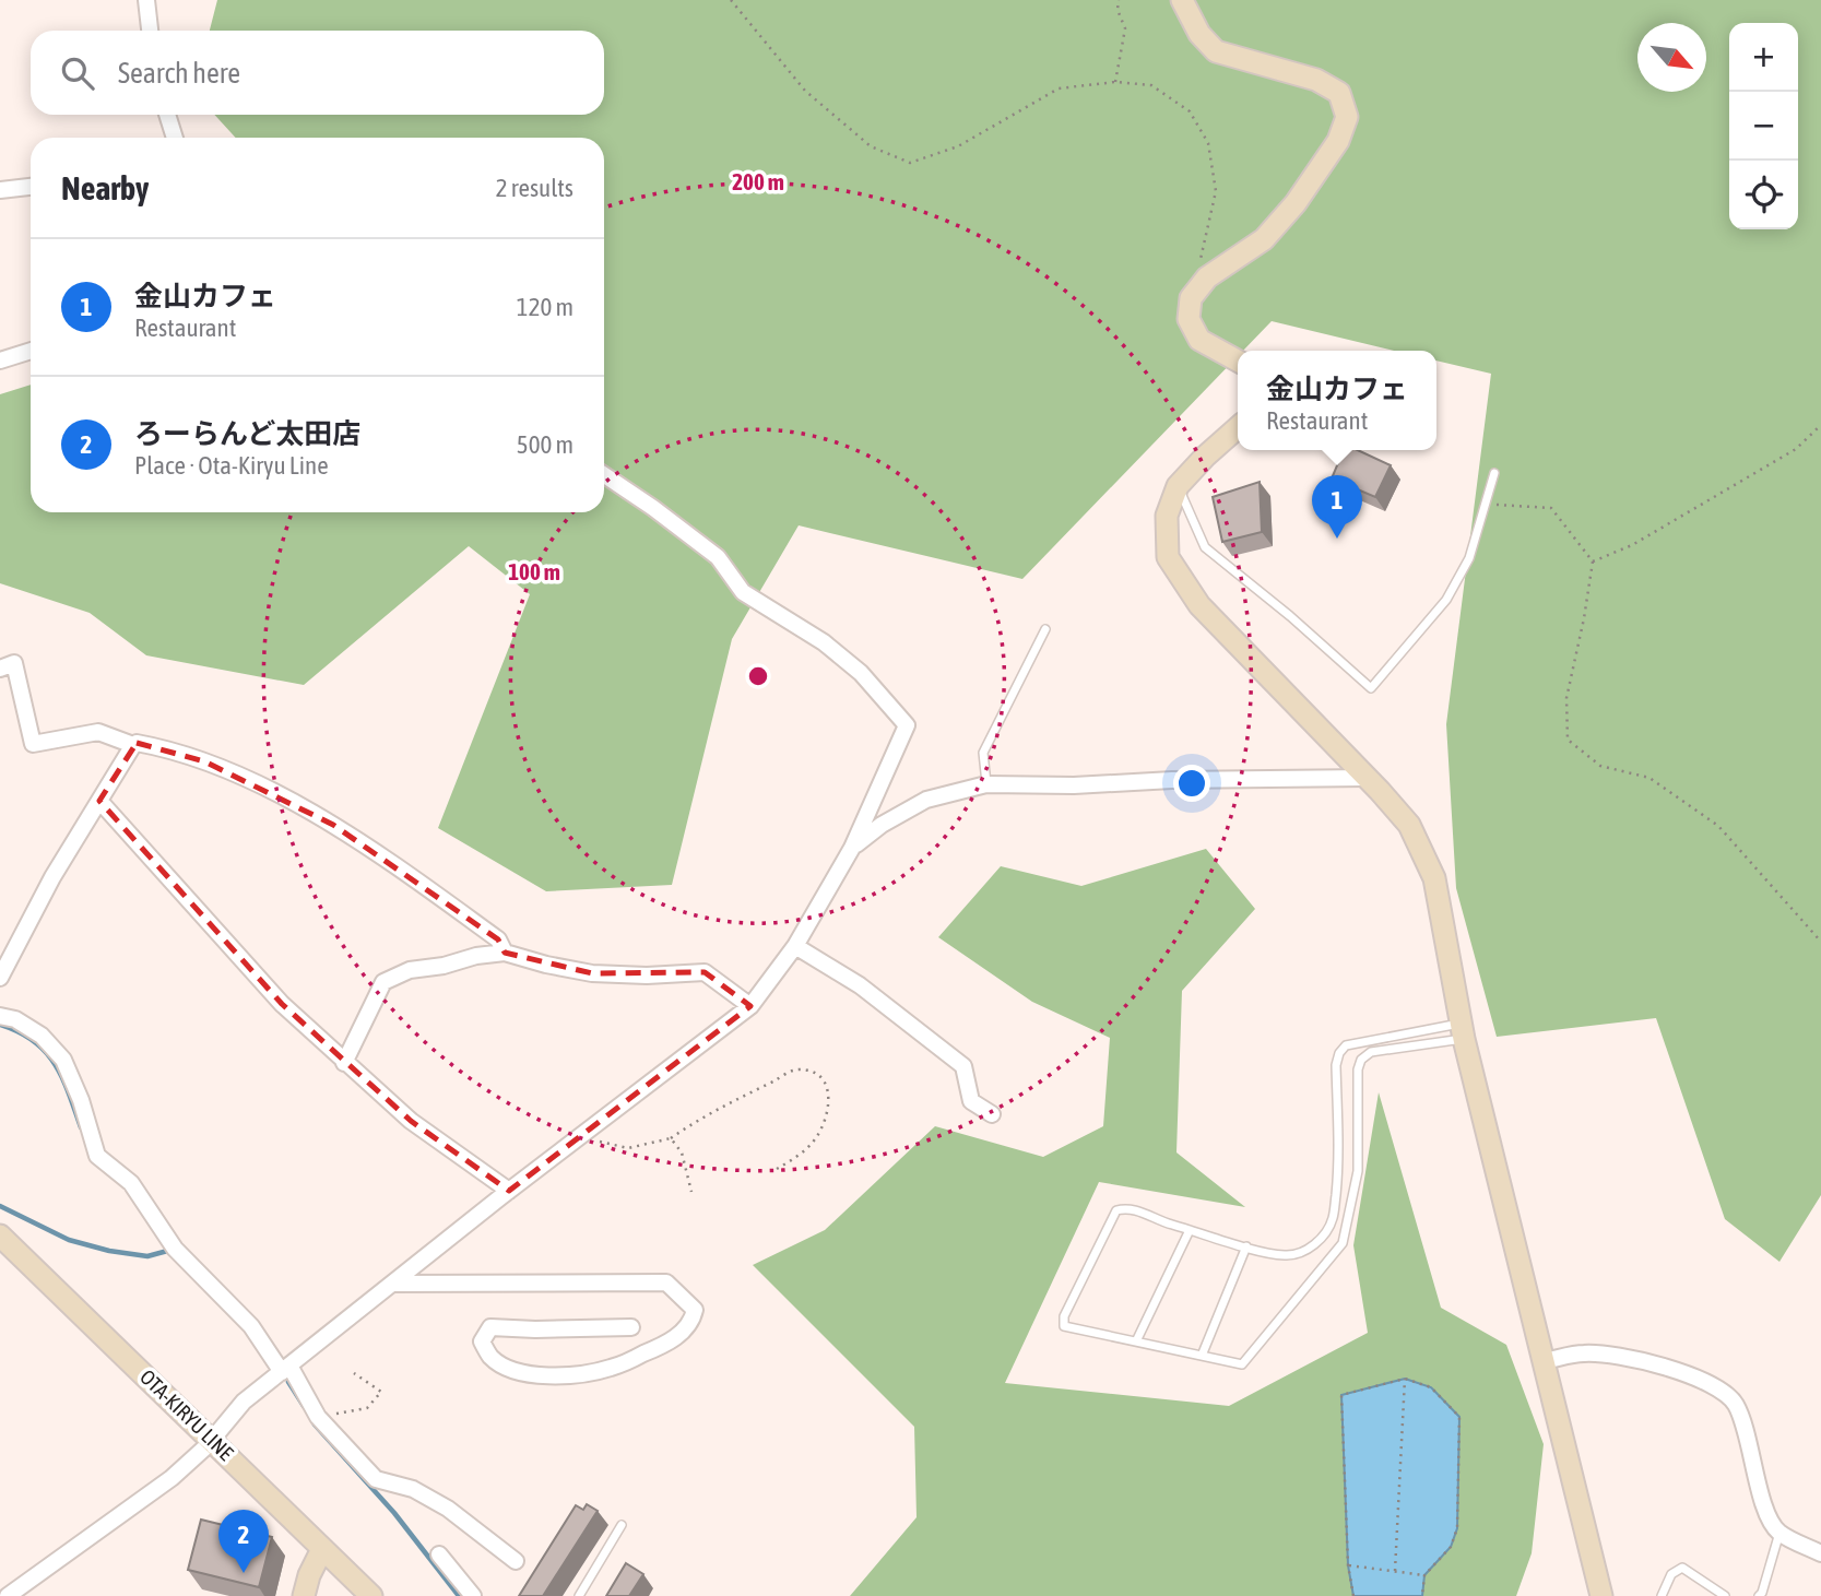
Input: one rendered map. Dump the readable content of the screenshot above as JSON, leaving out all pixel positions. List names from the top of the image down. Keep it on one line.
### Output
{"streets":{"street":["OTA-KIRYU LINE"]},"north":"bottom right","page":{"map_buttons":["+","−"],"search":"Search here","heading":["Nearby","2 results"],"list":[{"mark":"1","name":"金山カフェ","note":"Restaurant","value":"120 m"},{"mark":"2","name":"ろーらんど太田店","note":"Place · Ota-Kiryu Line","value":"500 m"}],"popup":["金山カフェ","Restaurant"],"pins":["1","2"]},"rings":["200 m","100 m"]}
